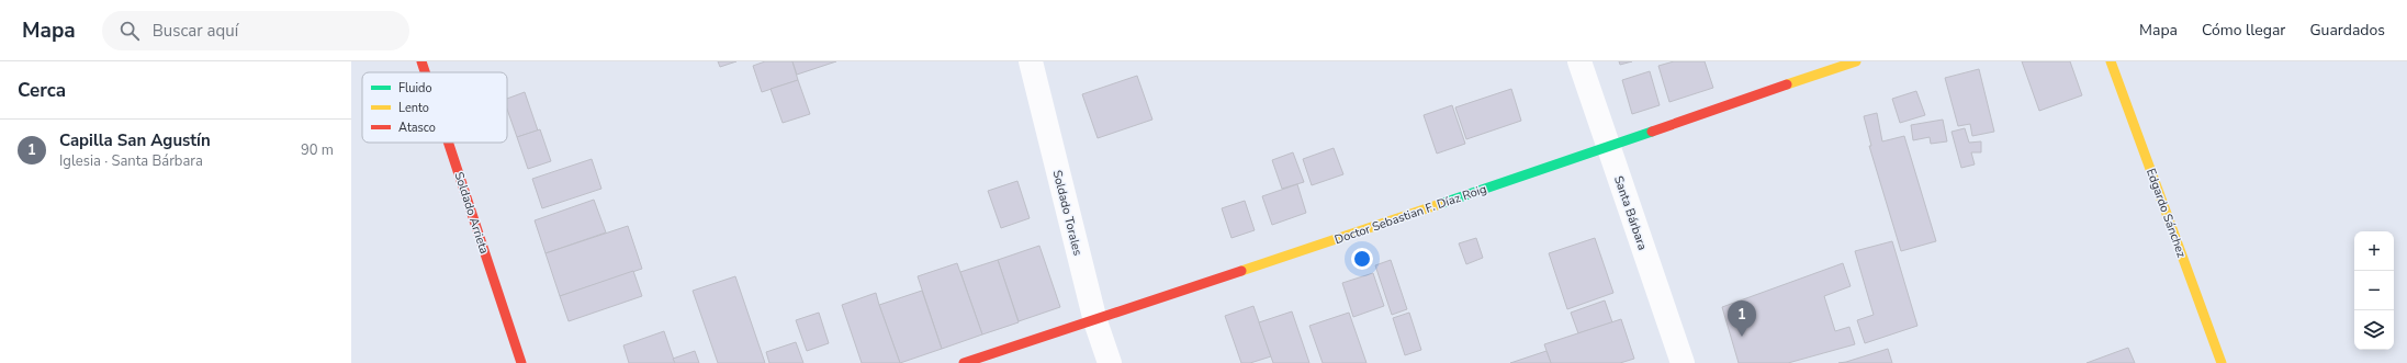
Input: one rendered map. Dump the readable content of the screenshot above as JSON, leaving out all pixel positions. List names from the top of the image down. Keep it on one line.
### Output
{"streets":{"street":["Soldado Arrieta","Soldado Torales","Santa Bárbara","Edgardo Sánchez","Doctor Sebastian F. Díaz Roig"]},"crossings":[["Soldado Torales","Doctor Sebastian F. Díaz Roig"],["Santa Bárbara","Doctor Sebastian F. Díaz Roig"]],"legend":["Fluido","Lento","Atasco"],"page":{"header":"Mapa","search":"Buscar aquí","nav":["Mapa","Cómo llegar","Guardados"],"heading":"Cerca","list":[{"mark":"1","name":"Capilla San Agustín","note":"Iglesia · Santa Bárbara","value":"90 m"}],"map_buttons":["+","−"],"pins":"1"}}
